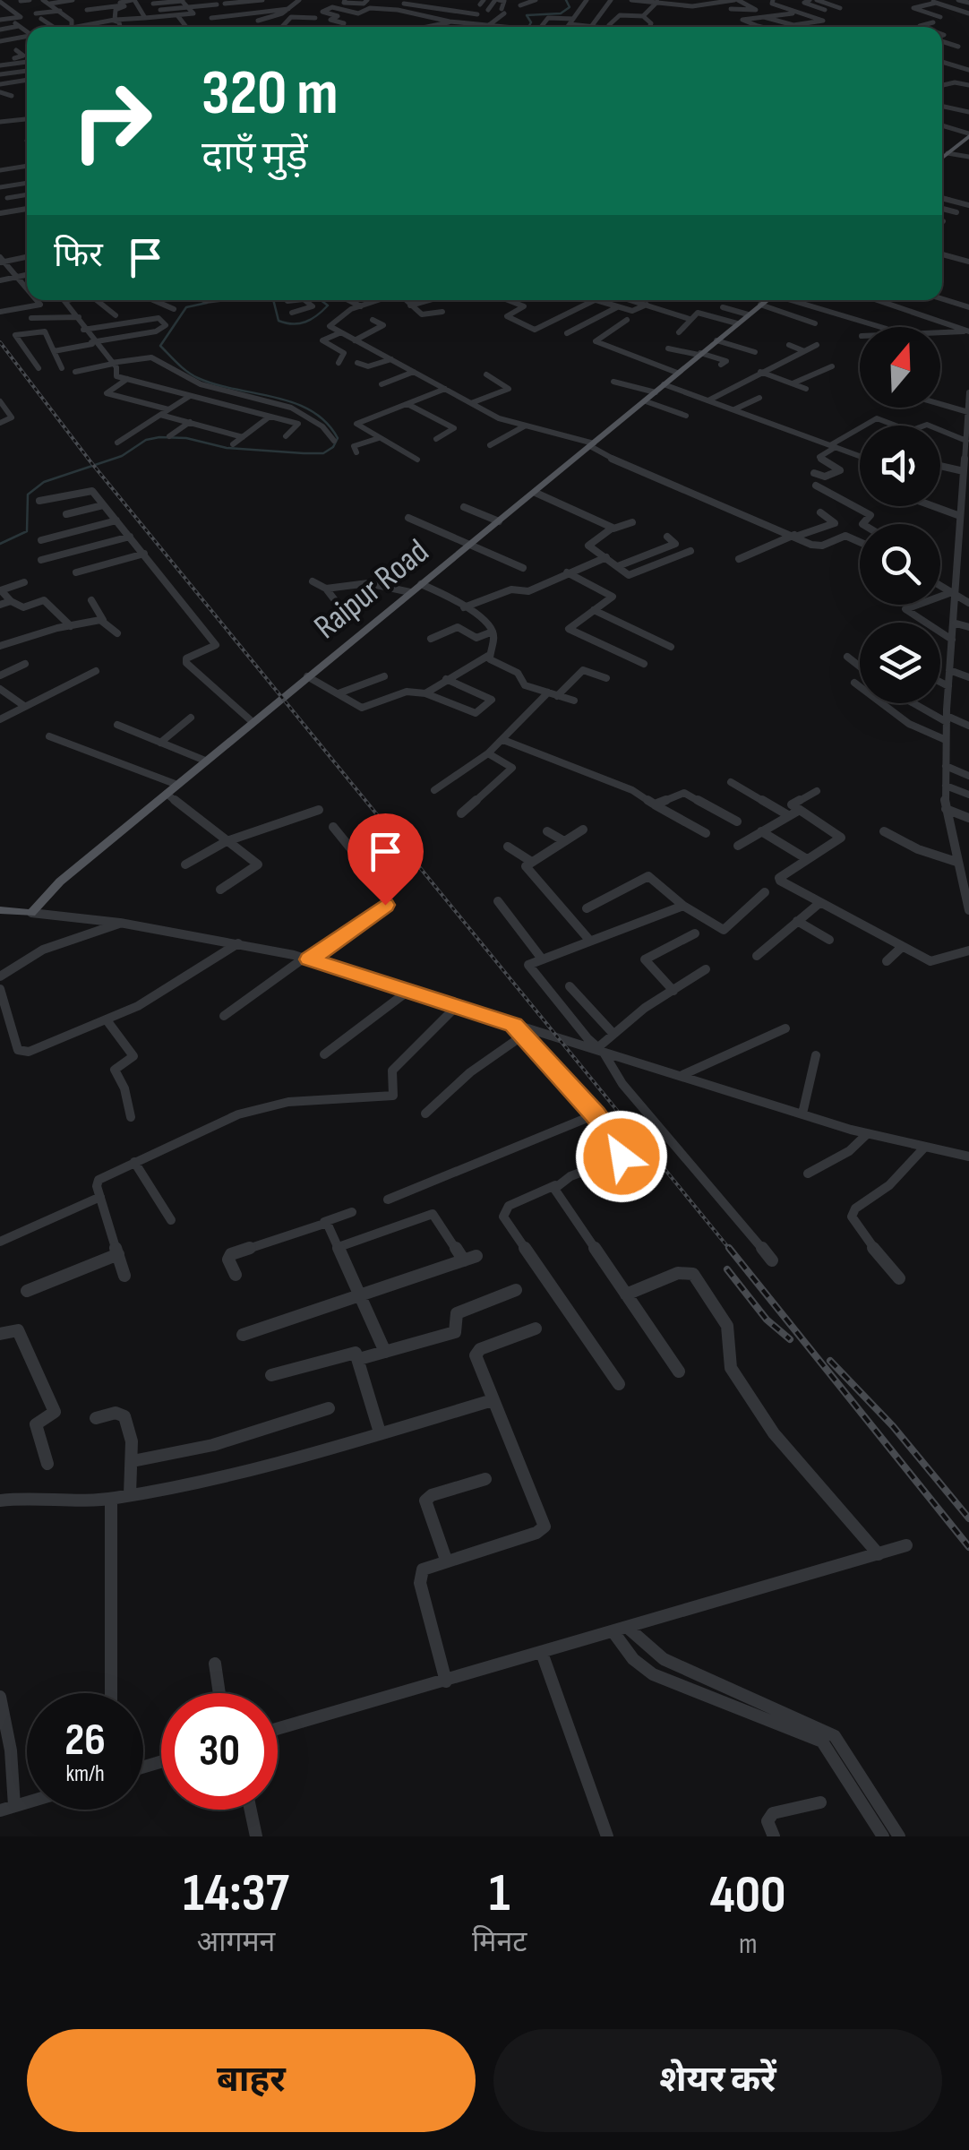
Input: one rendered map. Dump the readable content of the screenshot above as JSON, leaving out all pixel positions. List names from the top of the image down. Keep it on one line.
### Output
{"streets":{"main road":["Raipur Road"]},"north":"top","page":{"turn":["320 m","दाएँ मुड़ें"],"then":"फिर","speed":"26 km/h","limit":"30","eta":["14:37","आगमन","1","मिनट","400","m"],"buttons":["बाहर","शेयर करें"]}}
